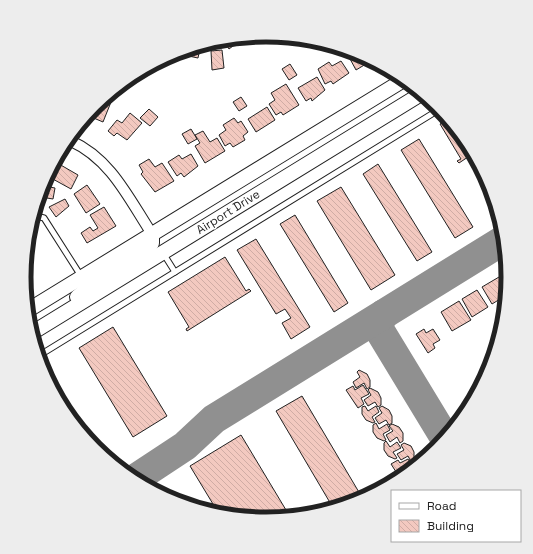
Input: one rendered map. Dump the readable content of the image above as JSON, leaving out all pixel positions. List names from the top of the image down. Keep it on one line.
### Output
{"streets":{"main road":["Airport Drive"]},"legend":["Road","Building"]}
